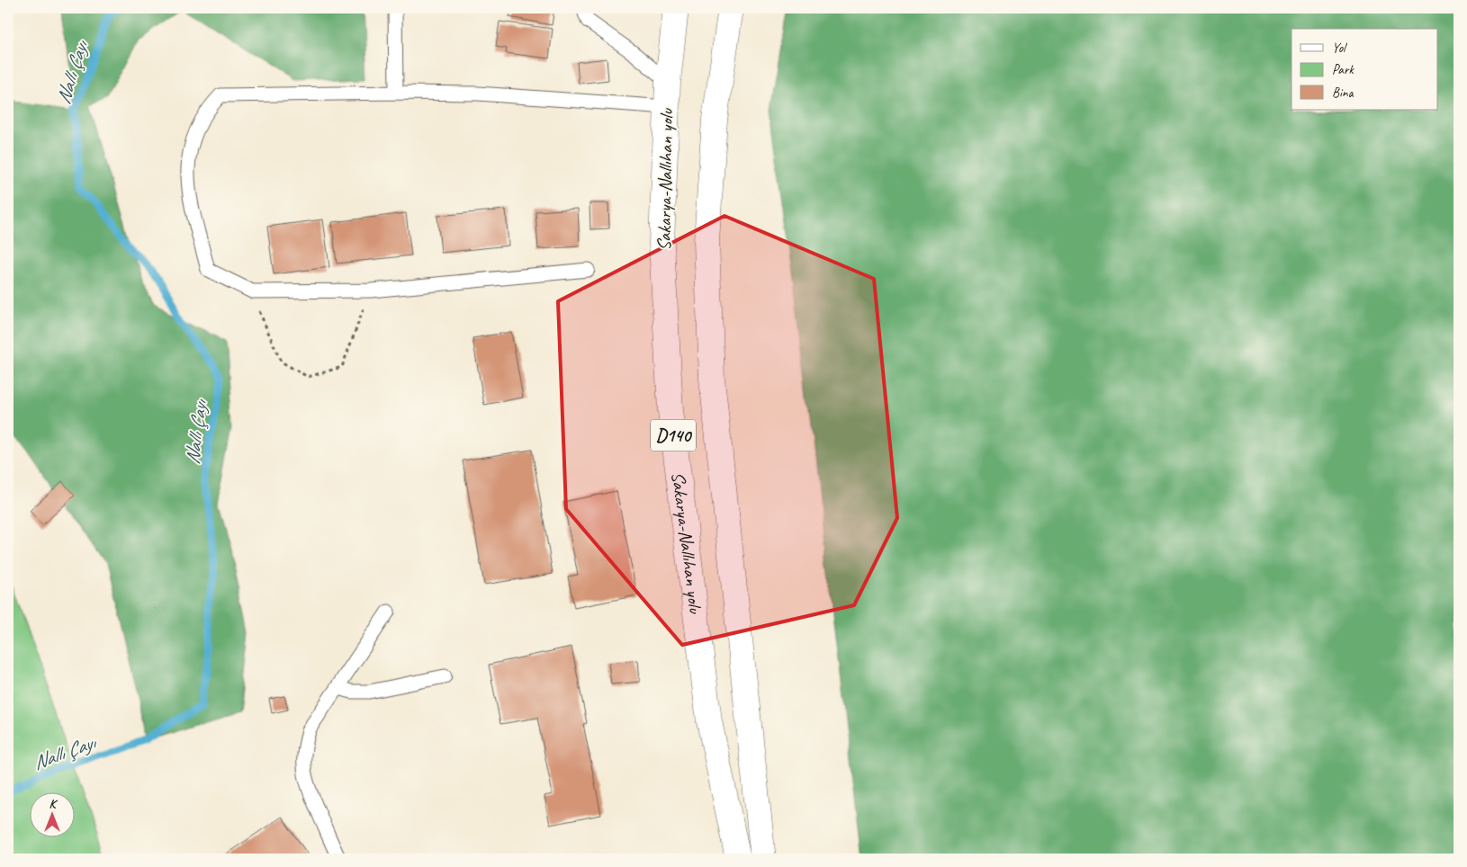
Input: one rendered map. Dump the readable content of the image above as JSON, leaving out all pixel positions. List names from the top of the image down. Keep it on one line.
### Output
{"streets":{"main road":["Sakarya-Nallıhan yolu","D140"]},"water":["Nallı Çayı"],"legend":["Yol","Park","Bina"],"north":"top"}
